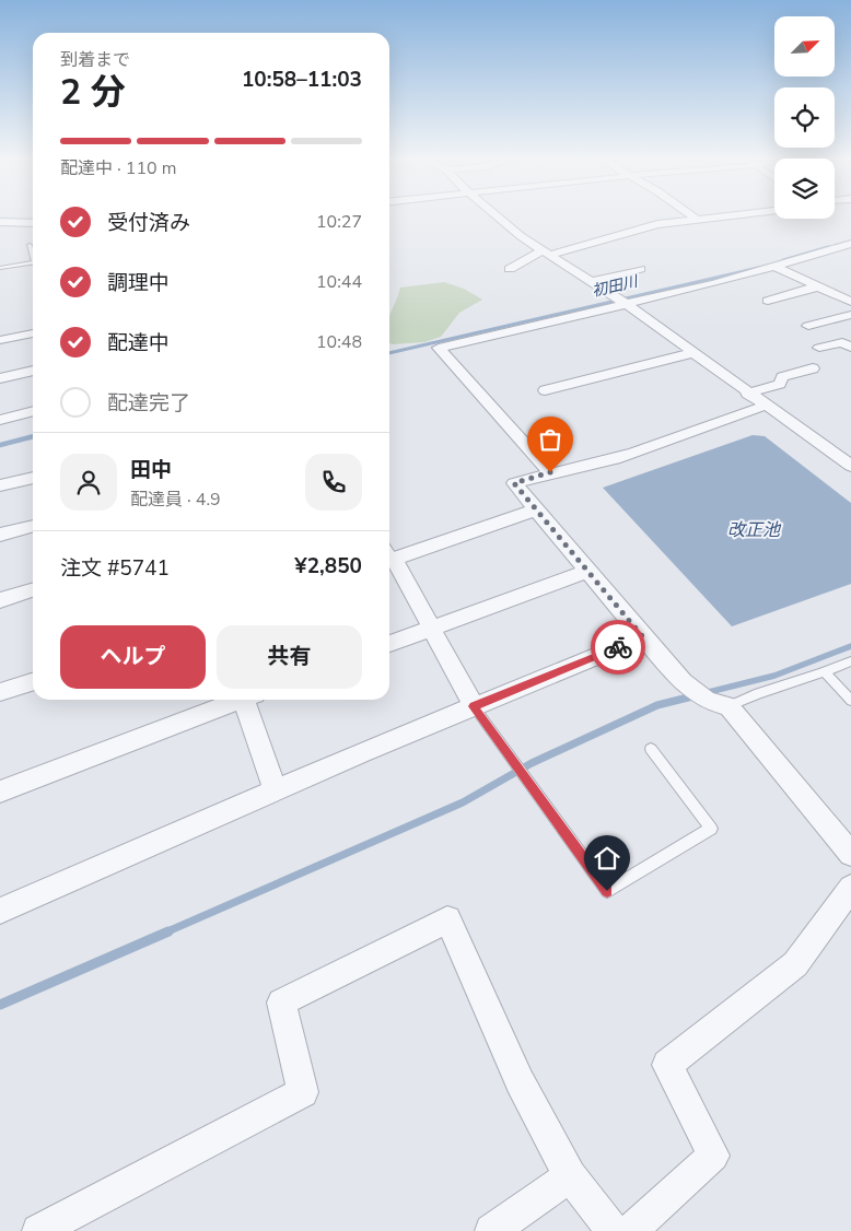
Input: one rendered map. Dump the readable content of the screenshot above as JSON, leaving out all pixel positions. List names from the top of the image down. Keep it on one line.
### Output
{"water":["初田川","改正池"],"north":"top right","page":{"heading":["2 分","到着まで","10:58–11:03"],"panel":["田中","配達員 · 4.9","注文 #5741","¥2,850"],"bar":"配達中 · 110 m","list":[["受付済み","10:27"],["調理中","10:44"],["配達中","10:48"],"配達完了"],"buttons":["ヘルプ","共有"]}}
